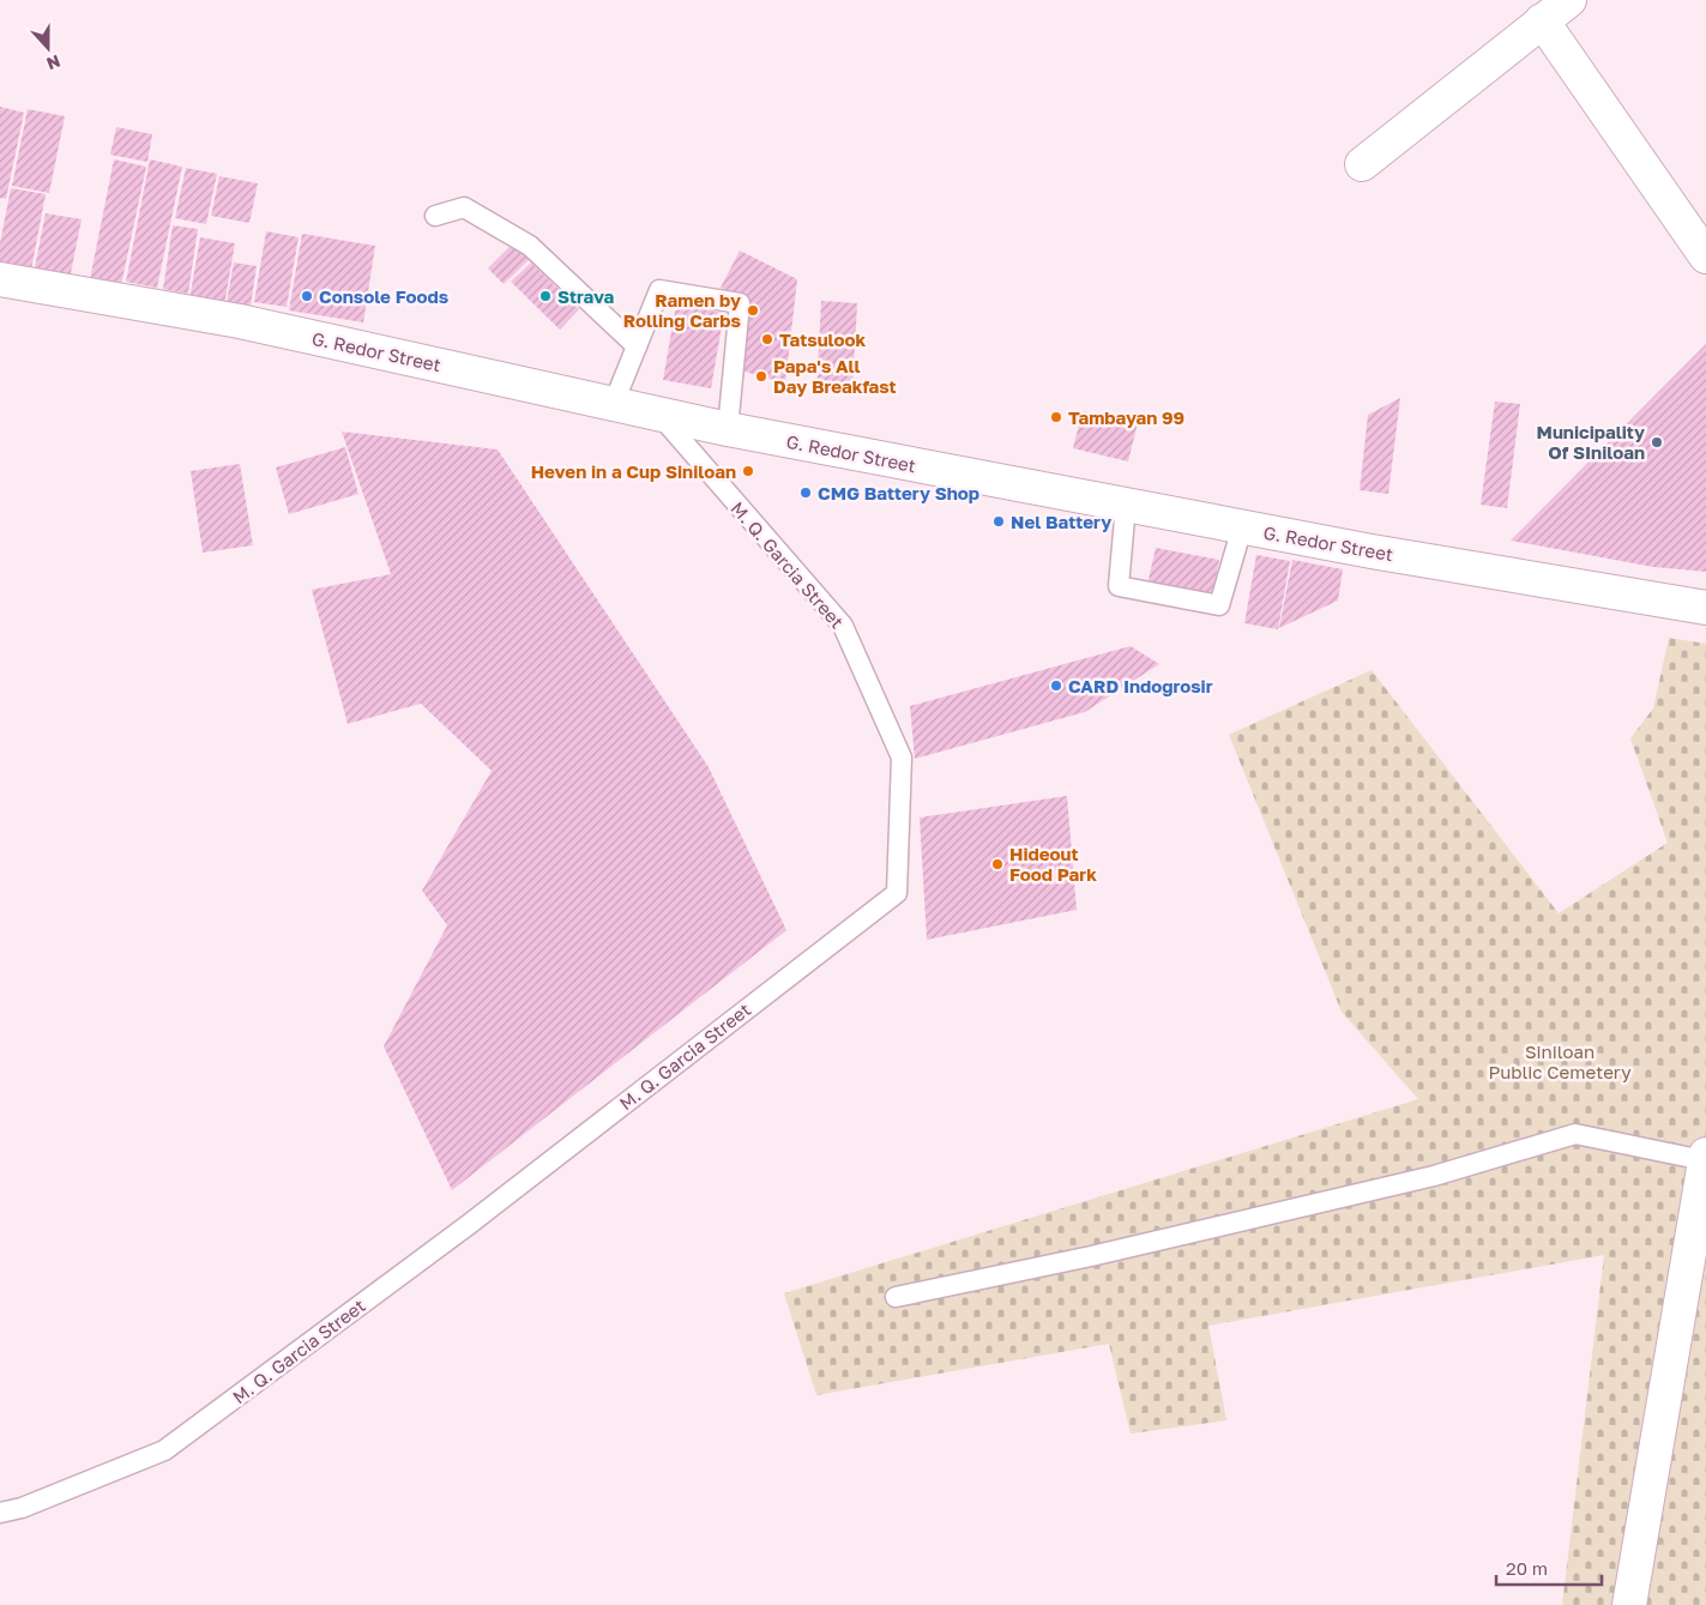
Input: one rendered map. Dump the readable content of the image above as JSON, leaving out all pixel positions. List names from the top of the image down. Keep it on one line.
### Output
{"streets":{"main road":["G. Redor Street"],"lane":["M. Q. Garcia Street"]},"crossings":[["G. Redor Street","M. Q. Garcia Street"]],"parks":["Siniloan Public Cemetery"],"places":["Console Foods","Strava","Ramen by Rolling Carbs","Tatsulook","Papa's All Day Breakfast","Tambayan 99","Municipality Of SIniloan","Heven in a Cup Siniloan","CMG Battery Shop","Nel Battery","CARD Indogrosir","Hideout Food Park"],"scale_bar":"20 m","north":"bottom"}
